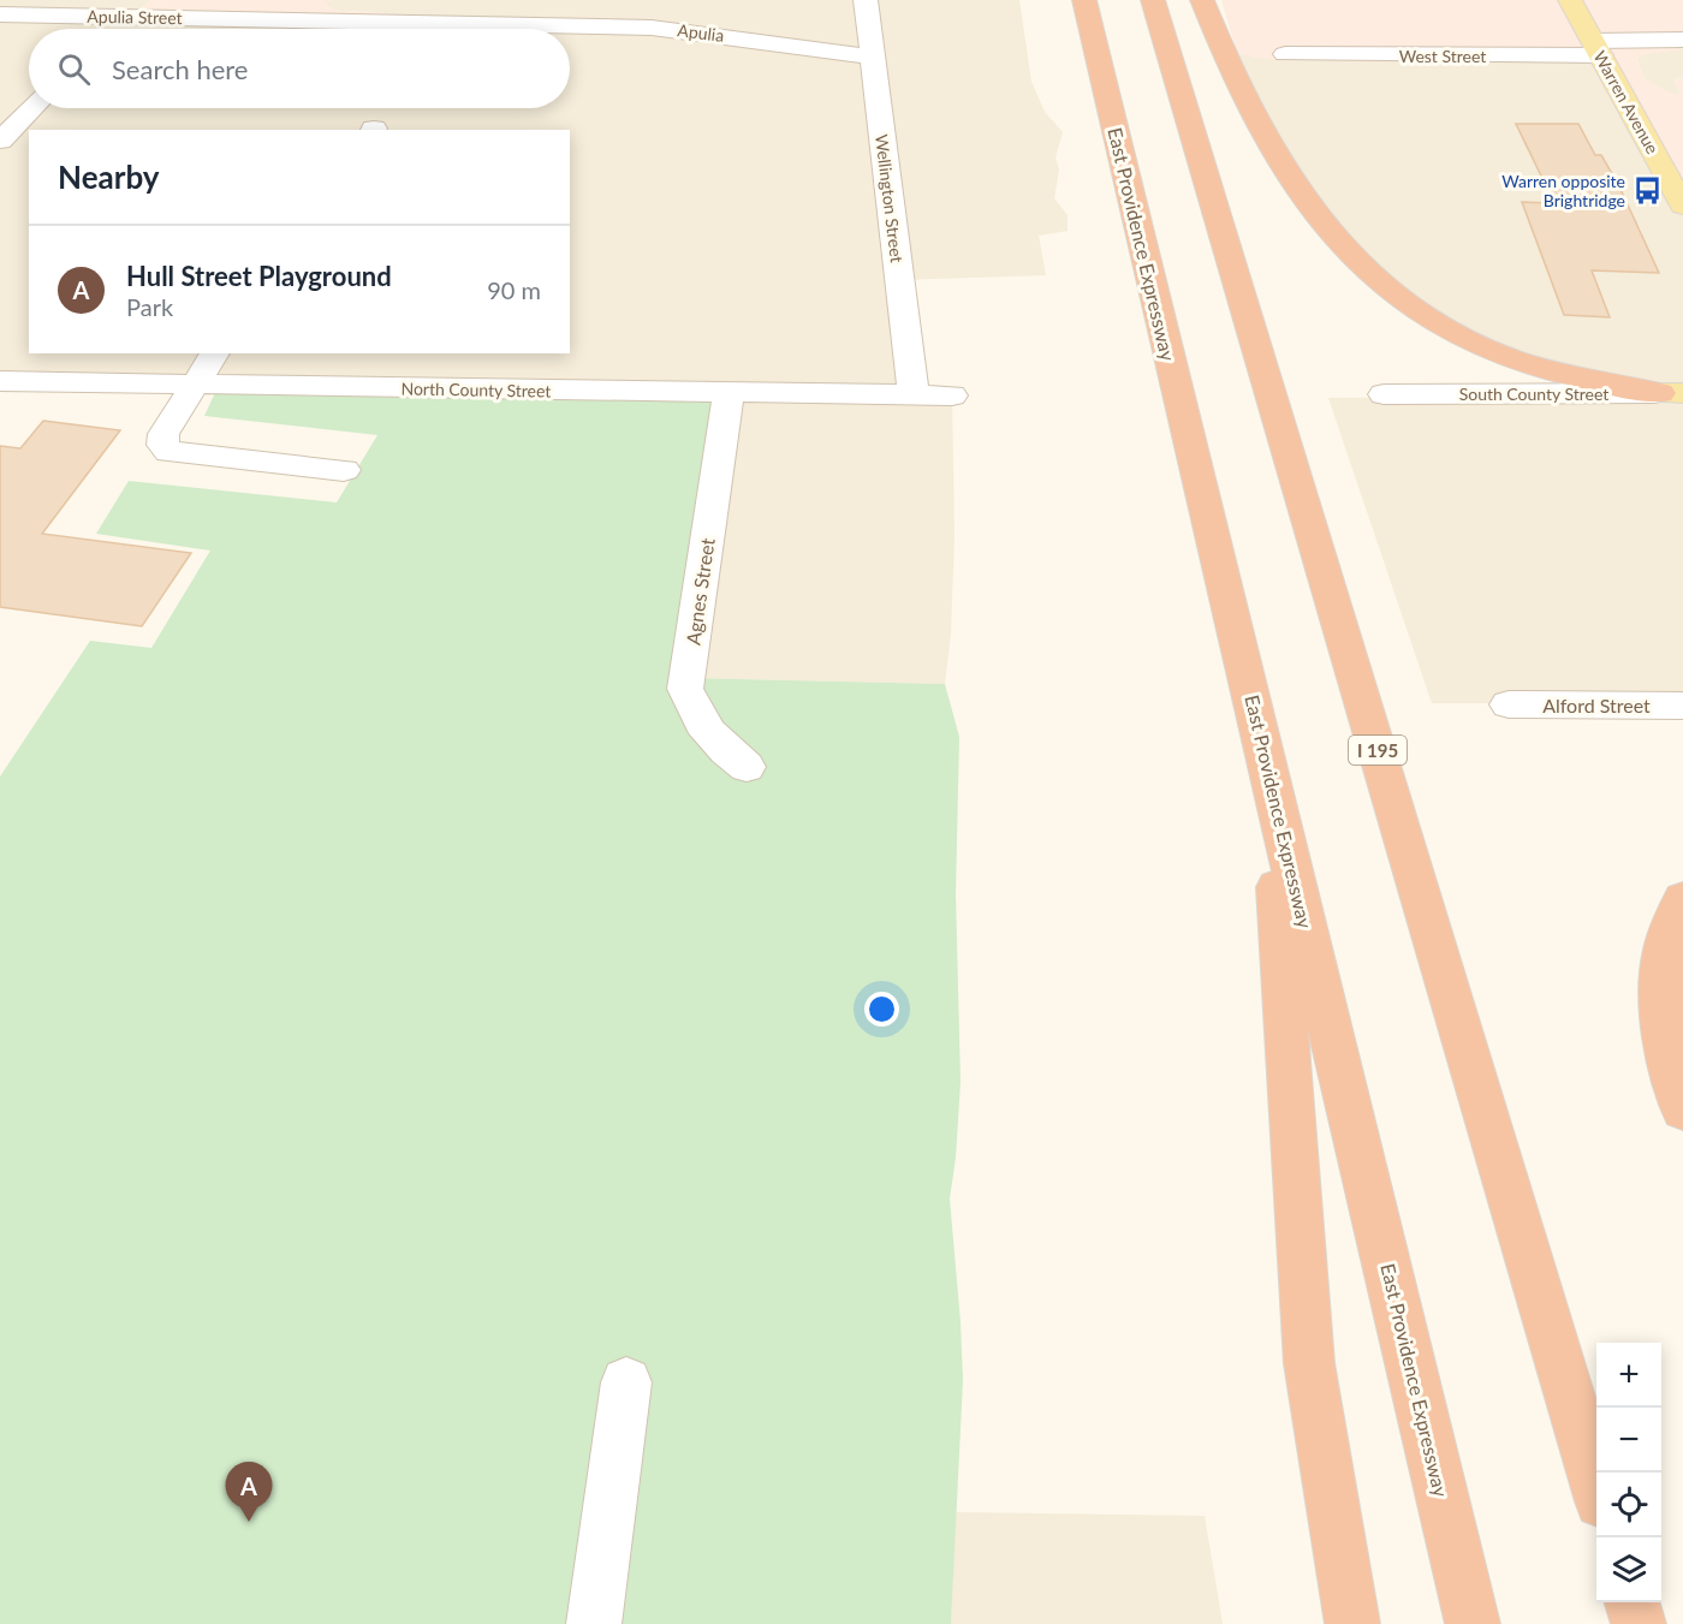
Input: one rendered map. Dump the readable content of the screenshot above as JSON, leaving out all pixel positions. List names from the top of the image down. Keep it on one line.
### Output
{"streets":{"highway":["East Providence Expressway","I 195"],"main road":["Warren Avenue"],"street":["Apulia Street","Apulia","West Street","Wellington Street","North County Street","South County Street","Agnes Street","Alford Street"]},"crossings":[["Apulia Street","Apulia"],["Apulia","Wellington Street"],["West Street","Warren Avenue"],["Wellington Street","North County Street"],["North County Street","Agnes Street"]],"places":{"bus stop":["Warren opposite Brightridge"]},"page":{"search":"Search here","heading":"Nearby","list":[{"mark":"A","name":"Hull Street Playground","note":"Park","value":"90 m"}],"map_buttons":["+","−"],"pins":"A"}}
